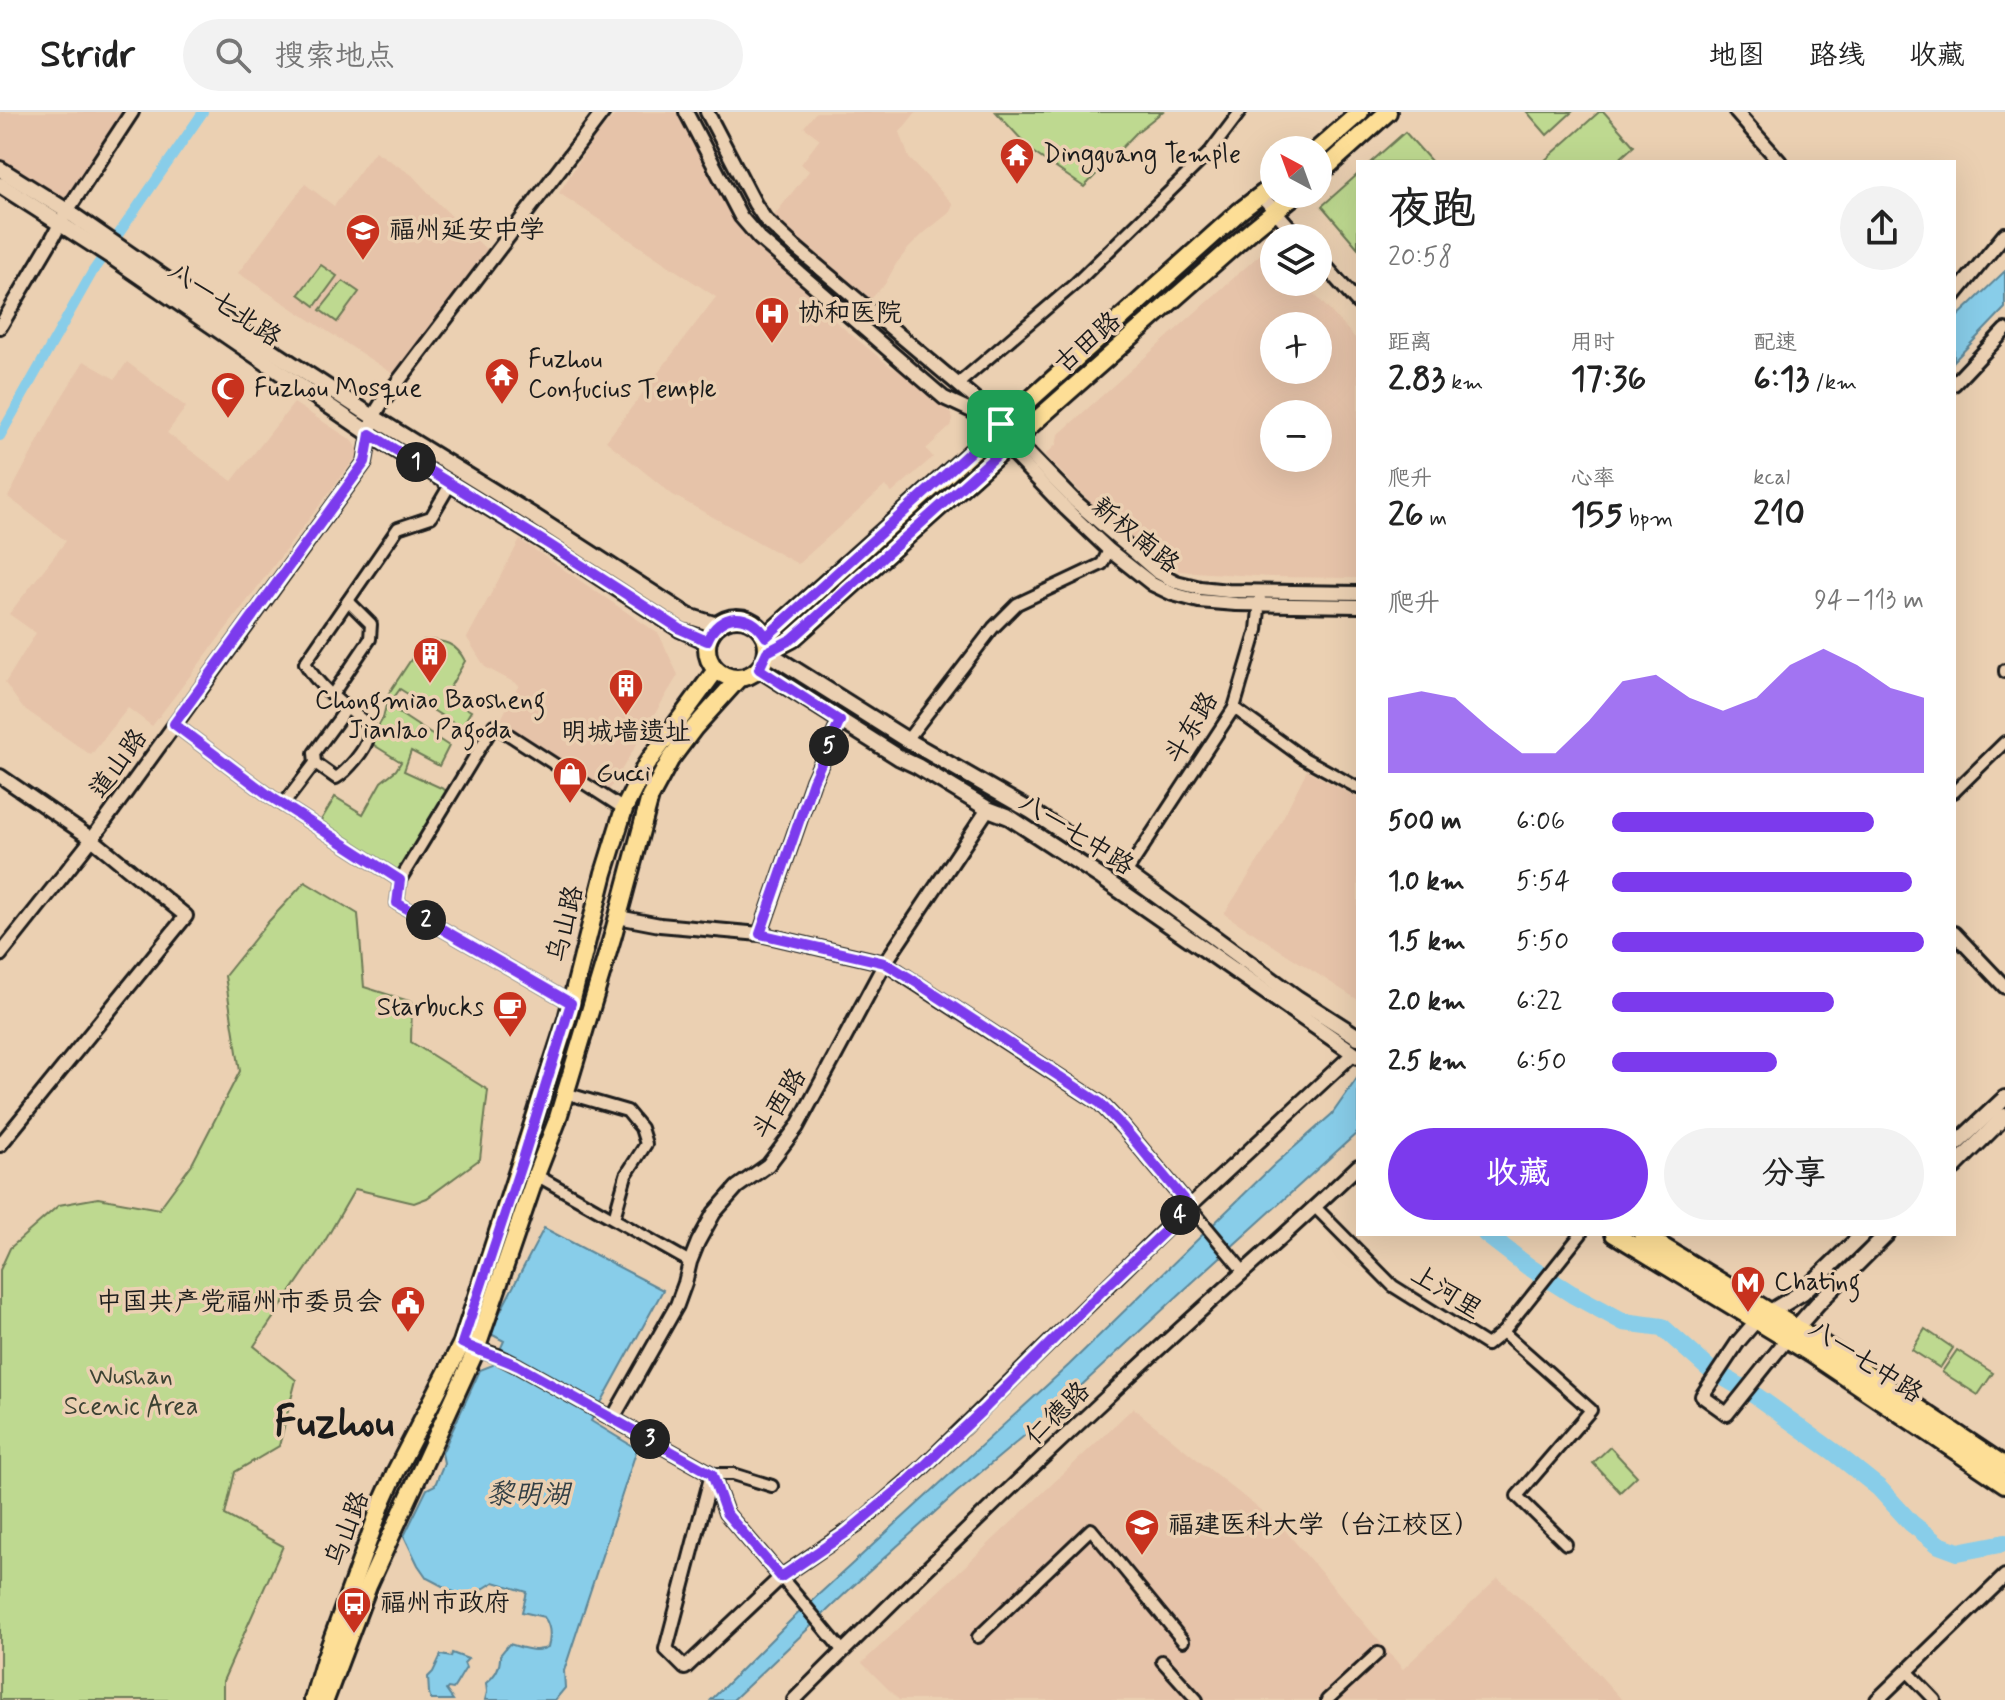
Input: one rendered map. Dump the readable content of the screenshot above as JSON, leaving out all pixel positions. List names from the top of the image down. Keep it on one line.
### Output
{"streets":{"main road":["八一七北路","古田路","八一七中路","乌山路"],"street":["新权南路","斗东路","道山路","斗西路","上河里","仁德路"]},"crossings":[["八一七北路","古田路"],["八一七北路","道山路"],["八一七北路","八一七中路"],["八一七北路","乌山路"],["古田路","新权南路"],["古田路","八一七中路"],["古田路","乌山路"],["新权南路","斗东路"],["斗东路","八一七中路"],["八一七中路","乌山路"],["八一七中路","斗西路"],["上河里","仁德路"]],"districts":["Fuzhou"],"water":["黎明湖"],"parks":["Wushan Scenic Area"],"places":{"temple":["Dingguang Temple","Fuzhou Confucius Temple"],"school or university":["福州延安中学","福建医科大学（台江校区）"],"hospital":["协和医院"],"mosque":["Fuzhou Mosque"],"building":["Chongmiao Baosheng Jianlao Pagoda","明城墙遗址"],"shop":["Gucci"],"cafe":["Starbucks"],"metro station":["Chating"],"public building":["中国共产党福州市委员会"],"bus stop":["福州市政府"]},"north":"top left","page":{"header":"Stridr","search":"搜索地点","nav":["地图","路线","收藏"],"map_buttons":["+","−"],"heading":["夜跑","20:58"],"stats":[["距离","2.83 km"],["用时","17:36"],["配速","6:13 /km"],["爬升","26 m"],["心率","155 bpm"],["kcal","210"]],"pins":["1","5","2","4","3"],"chart":["爬升","94–113 m"],"list":[{"name":"500 m","note":"6:06"},{"name":"1.0 km","note":"5:54"},{"name":"1.5 km","note":"5:50"},{"name":"2.0 km","note":"6:22"},{"name":"2.5 km","note":"6:50"}],"buttons":["收藏","分享"]}}
